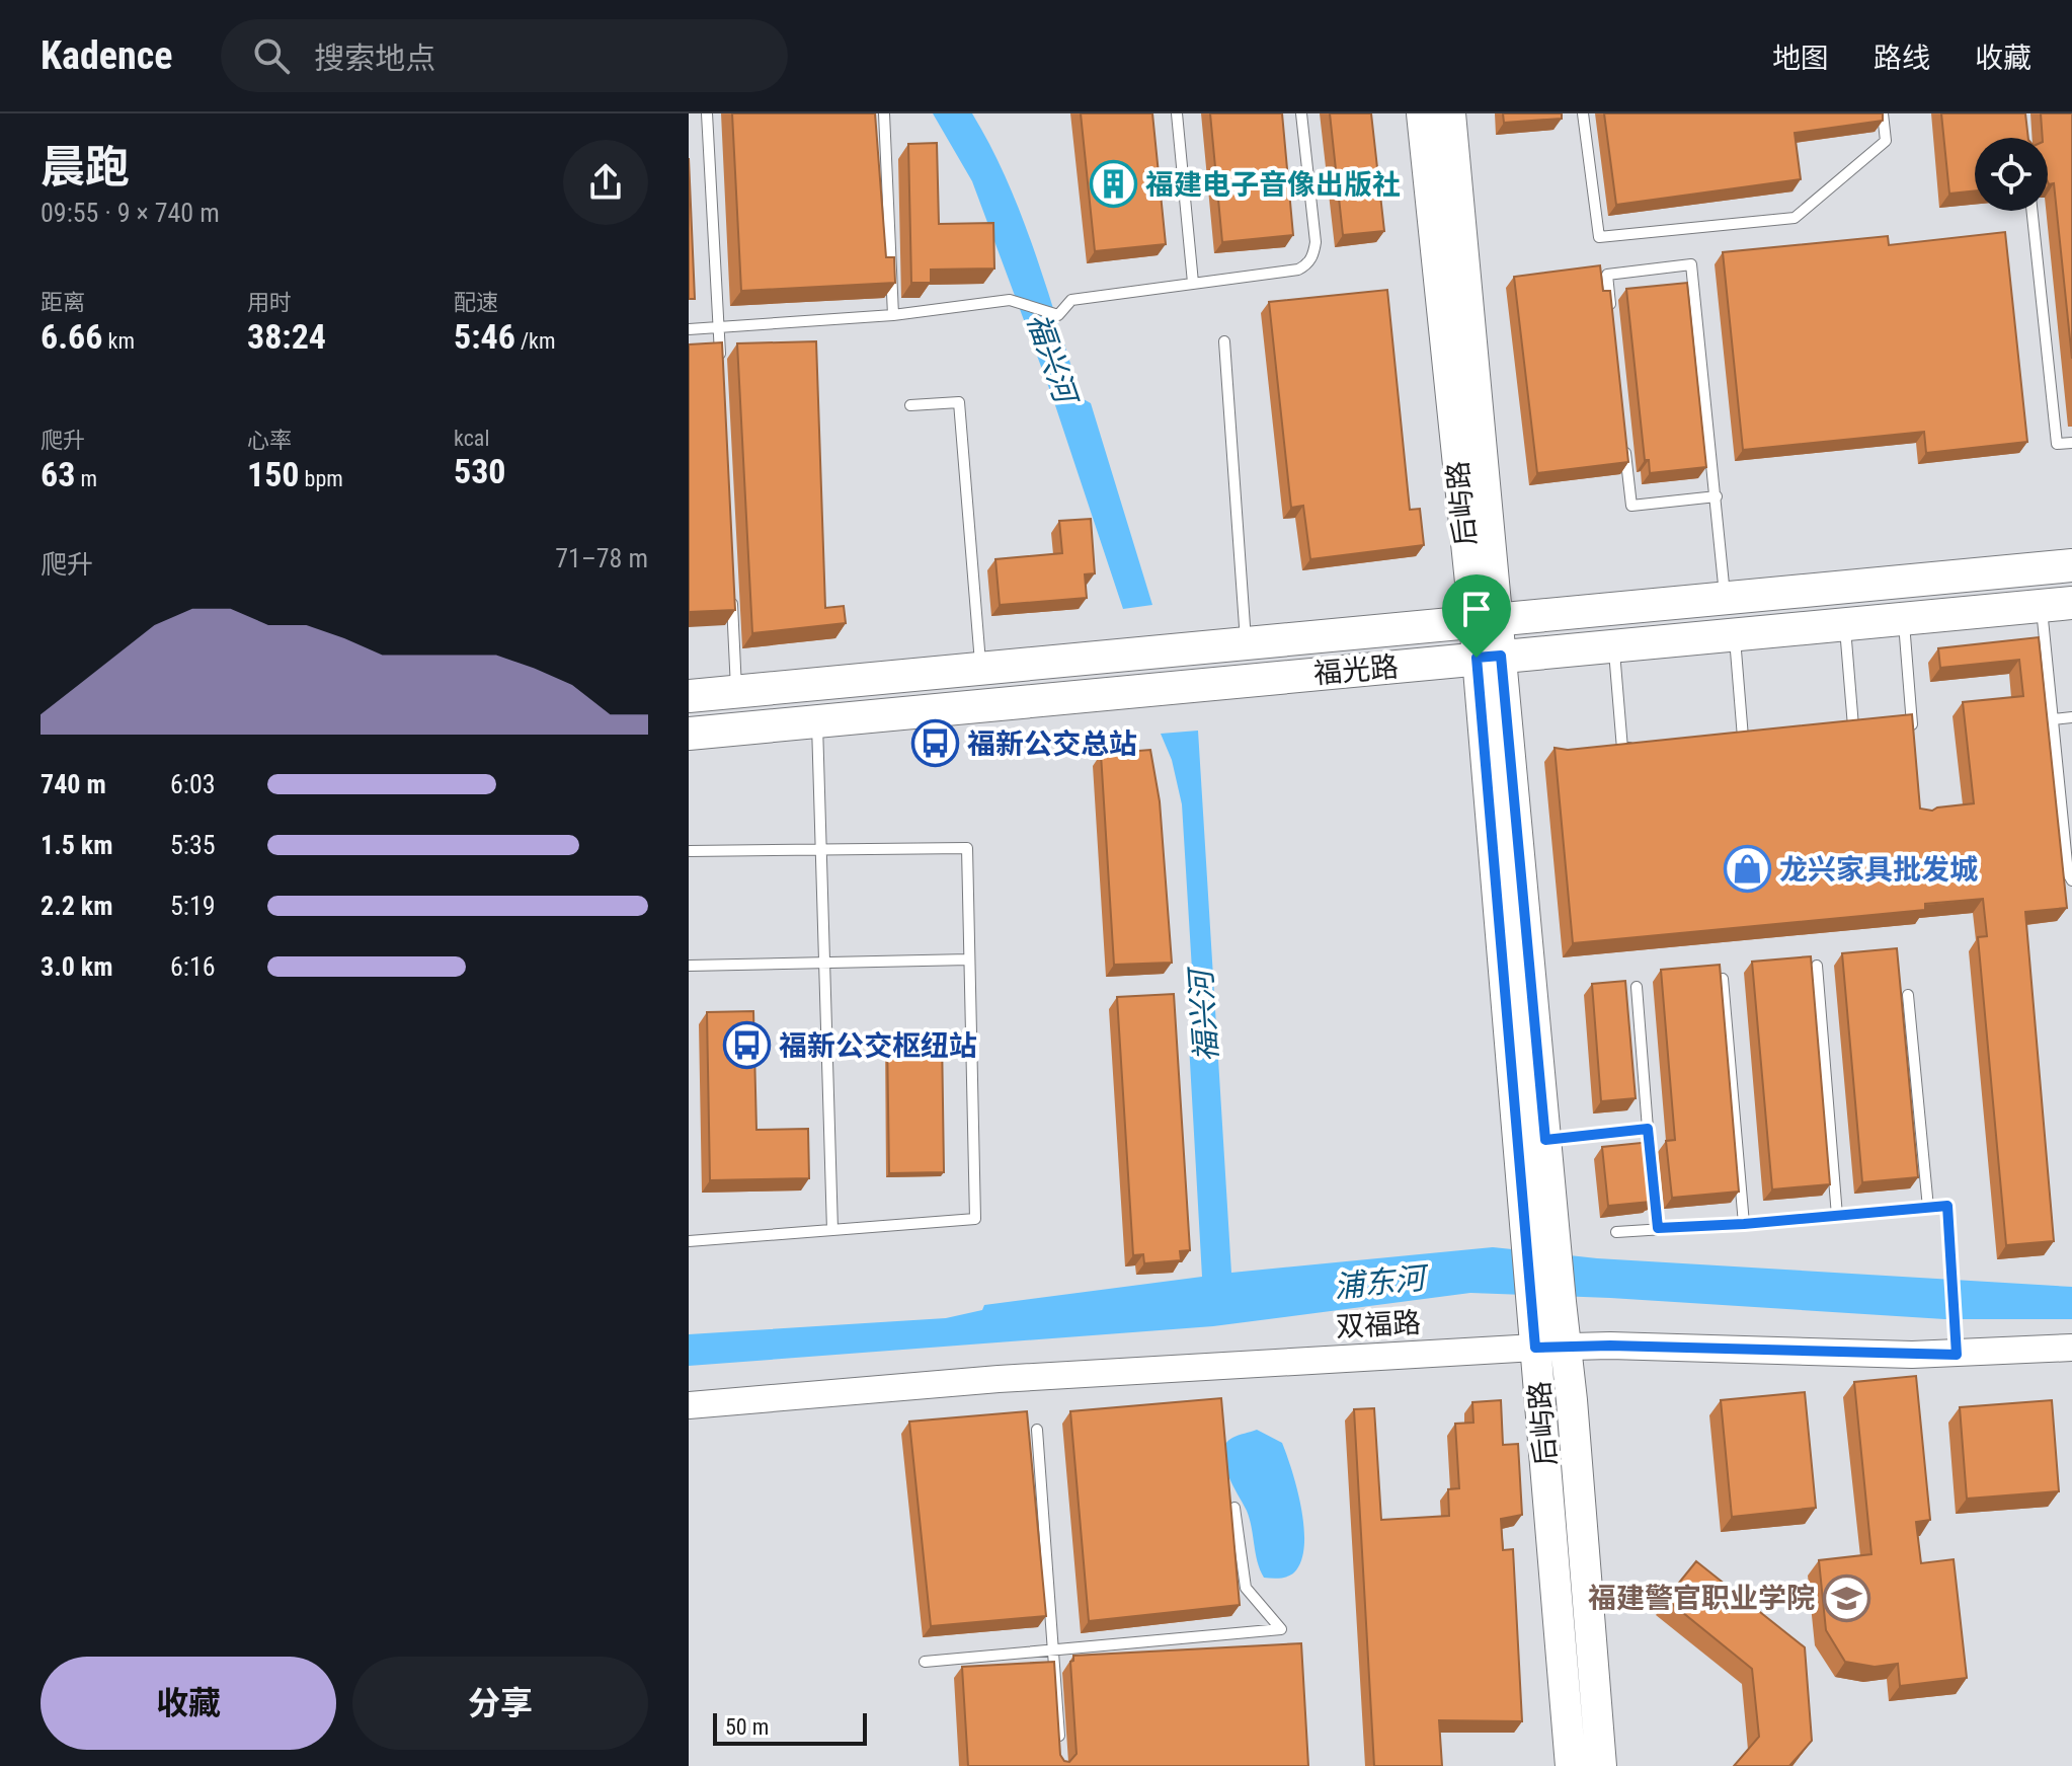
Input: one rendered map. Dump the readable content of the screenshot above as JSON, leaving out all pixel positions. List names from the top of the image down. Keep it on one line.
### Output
{"streets":{"main road":["后屿路","福光路"],"street":["双福路"]},"crossings":[["后屿路","福光路"],["后屿路","双福路"]],"water":["福兴河","浦东河"],"places":{"building":["福建电子音像出版社"],"bus stop":["福新公交总站","福新公交枢纽站"],"shop":["龙兴家具批发城"],"school or university":["福建警官职业学院"]},"scale_bar":"50 m","page":{"header":"Kadence","search":"搜索地点","nav":["地图","路线","收藏"],"heading":["晨跑","09:55 · 9 × 740 m"],"stats":[["距离","6.66 km"],["用时","38:24"],["配速","5:46 /km"],["爬升","63 m"],["心率","150 bpm"],["kcal","530"]],"chart":["爬升","71–78 m"],"list":[{"name":"740 m","note":"6:03"},{"name":"1.5 km","note":"5:35"},{"name":"2.2 km","note":"5:19"},{"name":"3.0 km","note":"6:16"}],"buttons":["收藏","分享"],"scale":"50 m"}}
